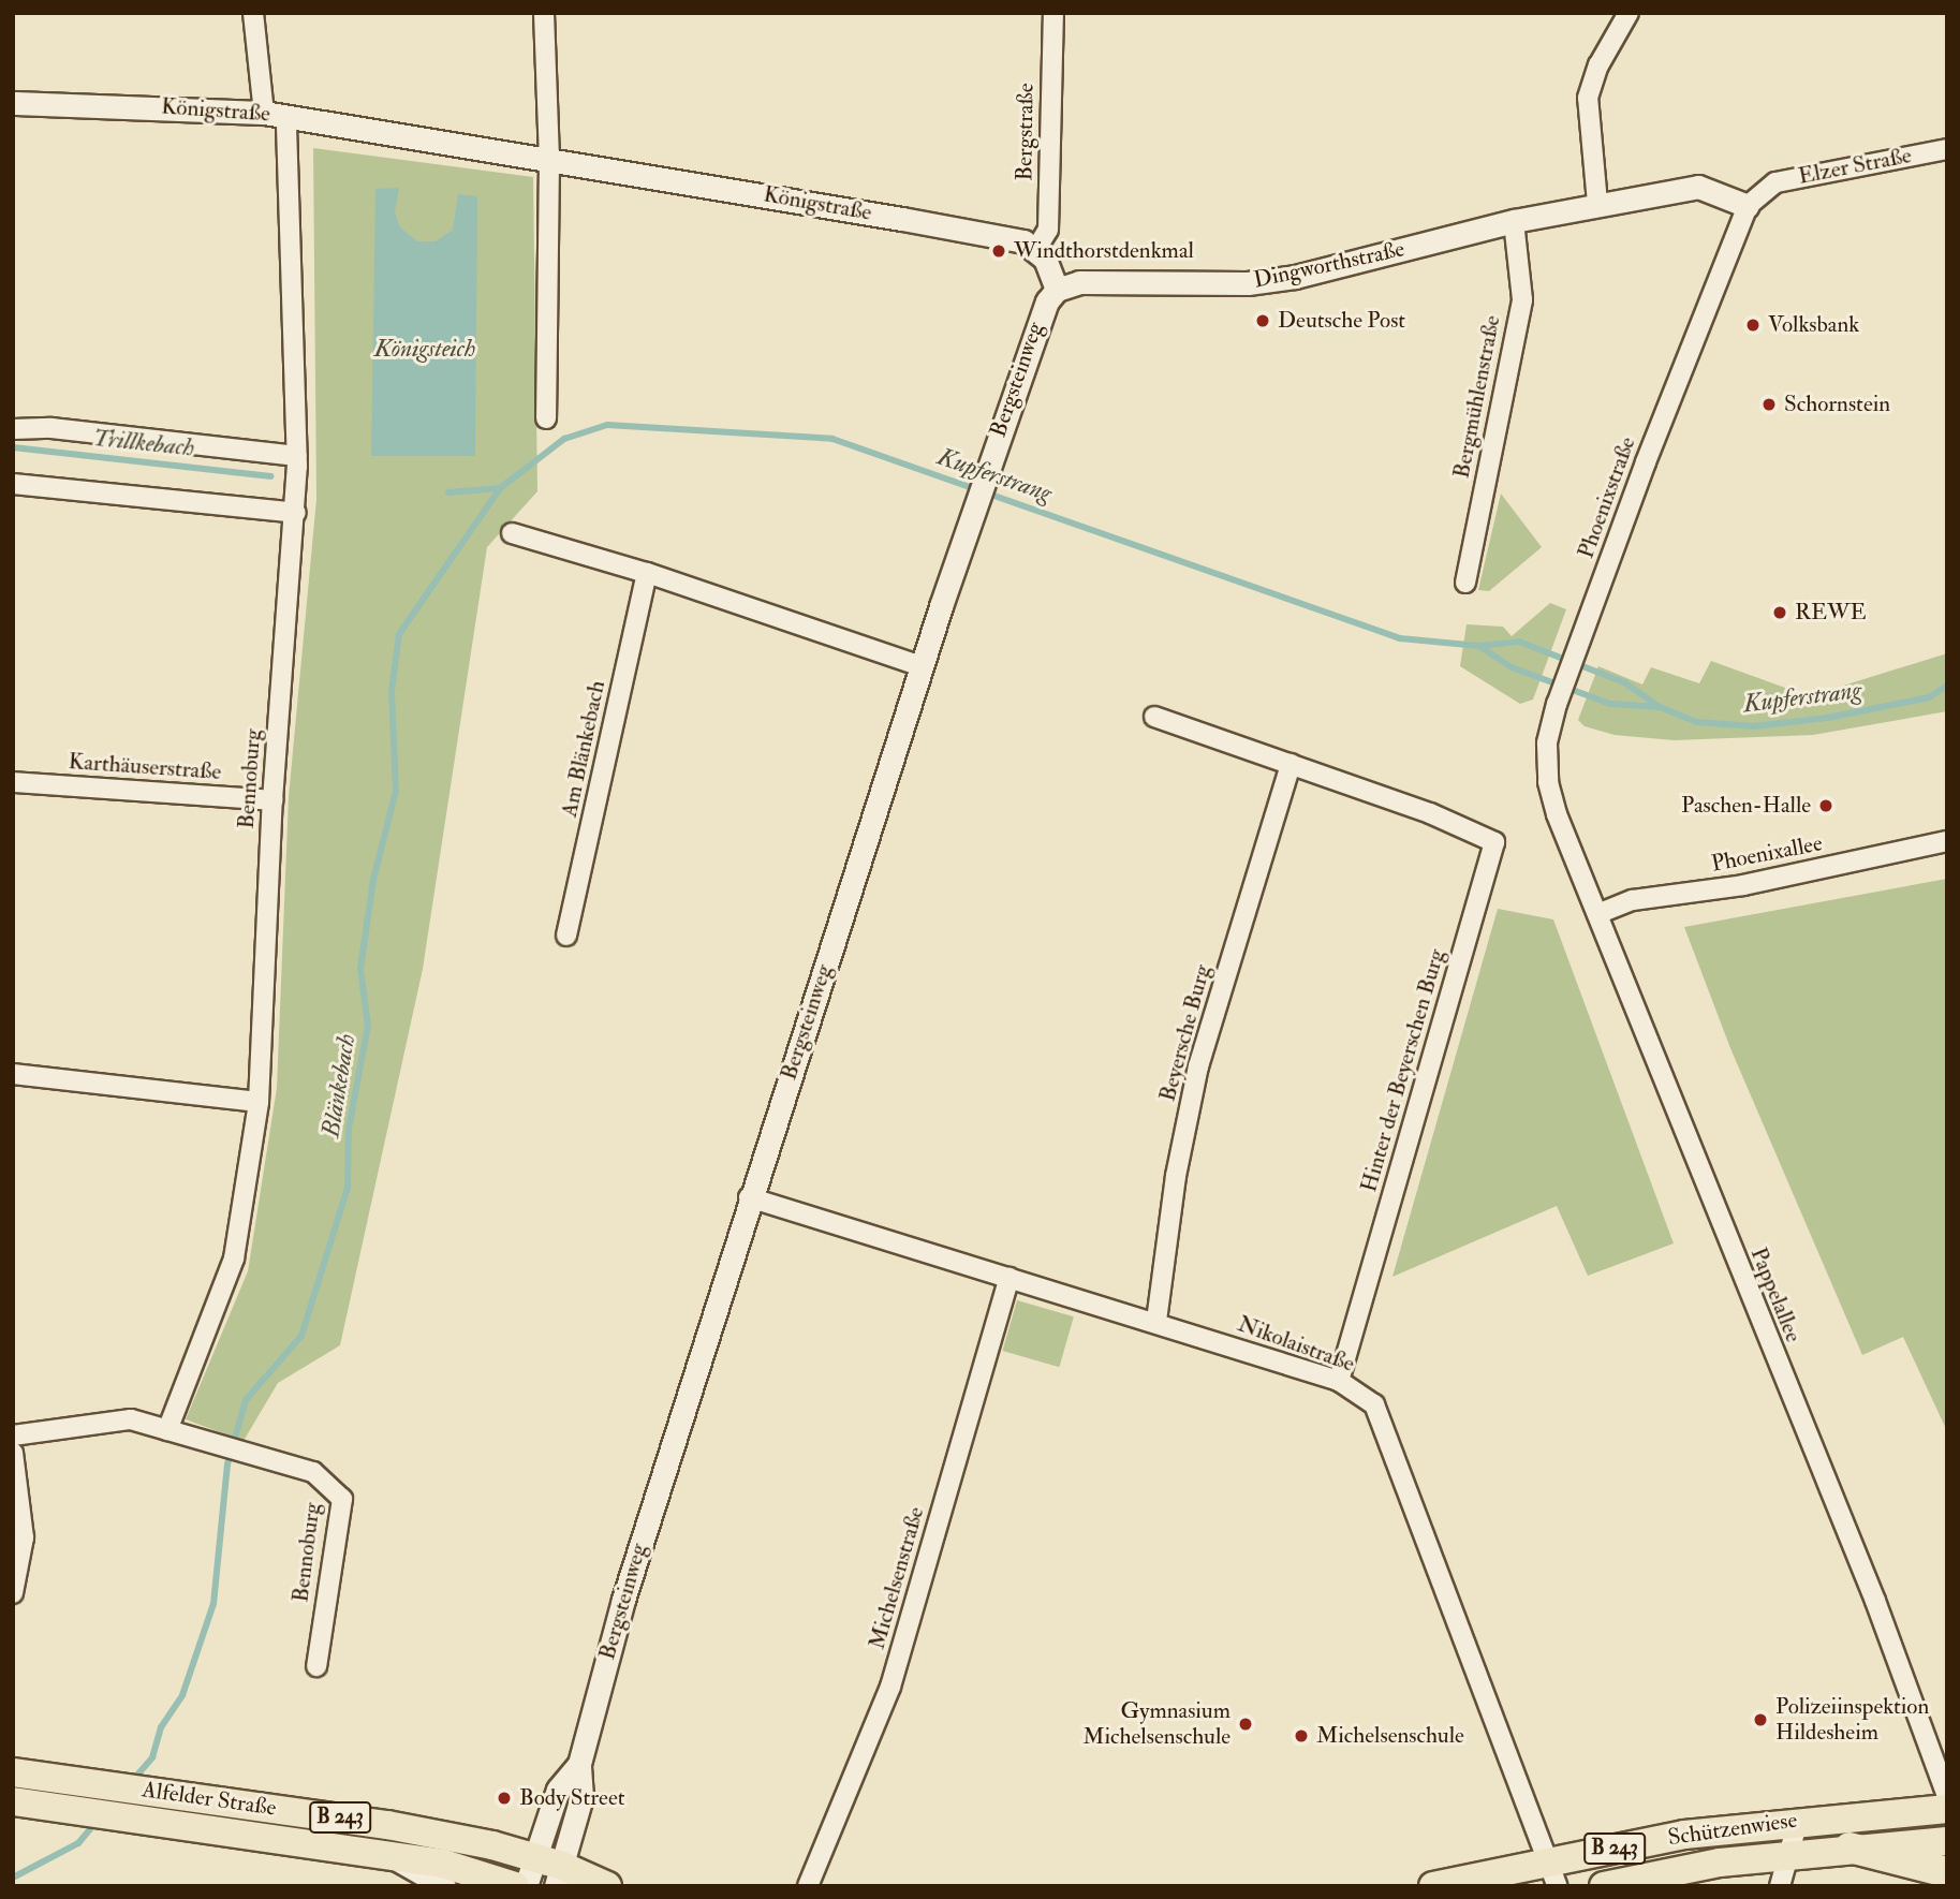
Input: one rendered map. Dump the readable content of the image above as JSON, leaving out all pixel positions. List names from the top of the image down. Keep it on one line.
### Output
{"streets":{"main road":["Alfelder Straße","B 243","Schützenwiese"],"street":["Königstraße","Bergstraße","Elzer Straße","Dingworthstraße","Bergsteinweg","Bergmühlenstraße","Phoenixstraße","Am Blänkebach","Karthäuserstraße","Bennoburg","Phoenixallee","Beyersche Burg","Hinter der Beyerschen Burg","Pappelallee","Nikolaistraße","Michelsenstraße"]},"crossings":[["Königstraße","Bergstraße"],["Königstraße","Bennoburg"],["Elzer Straße","Phoenixstraße"],["Dingworthstraße","Bergsteinweg"],["Dingworthstraße","Bergmühlenstraße"],["Bergsteinweg","Nikolaistraße"],["Bergsteinweg","Alfelder Straße"],["Bergsteinweg","B 243"],["Phoenixstraße","Pappelallee"],["Karthäuserstraße","Bennoburg"],["Phoenixallee","Pappelallee"],["Beyersche Burg","Hinter der Beyerschen Burg"],["Beyersche Burg","Nikolaistraße"],["Hinter der Beyerschen Burg","Nikolaistraße"],["Nikolaistraße","Michelsenstraße"],["Nikolaistraße","Schützenwiese"],["Alfelder Straße","B 243"]],"water":["Königsteich","Trillkebach","Kupferstrang","Blänkebach"],"places":["Windthorstdenkmal","Deutsche Post","Volksbank","Schornstein","REWE","Paschen-Halle","Polizeiinspektion Hildesheim","Gymnasium Michelsenschule","Michelsenschule","Body Street"]}
